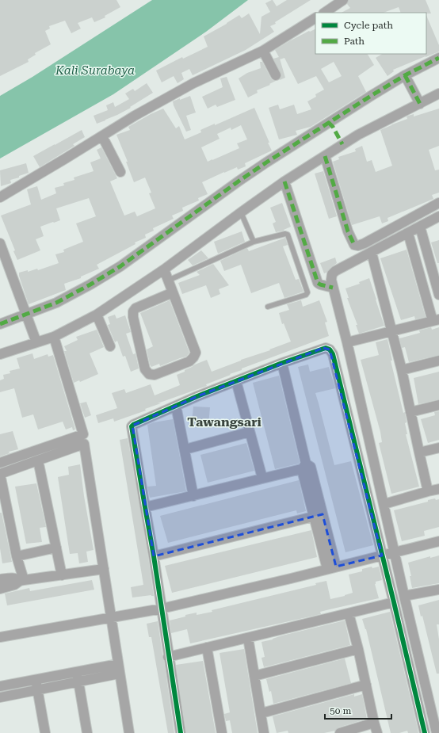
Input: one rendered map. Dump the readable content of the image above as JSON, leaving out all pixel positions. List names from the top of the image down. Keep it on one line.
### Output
{"districts":["Tawangsari"],"water":["Kali Surabaya"],"legend":["Cycle path","Path"],"scale_bar":"50 m"}
